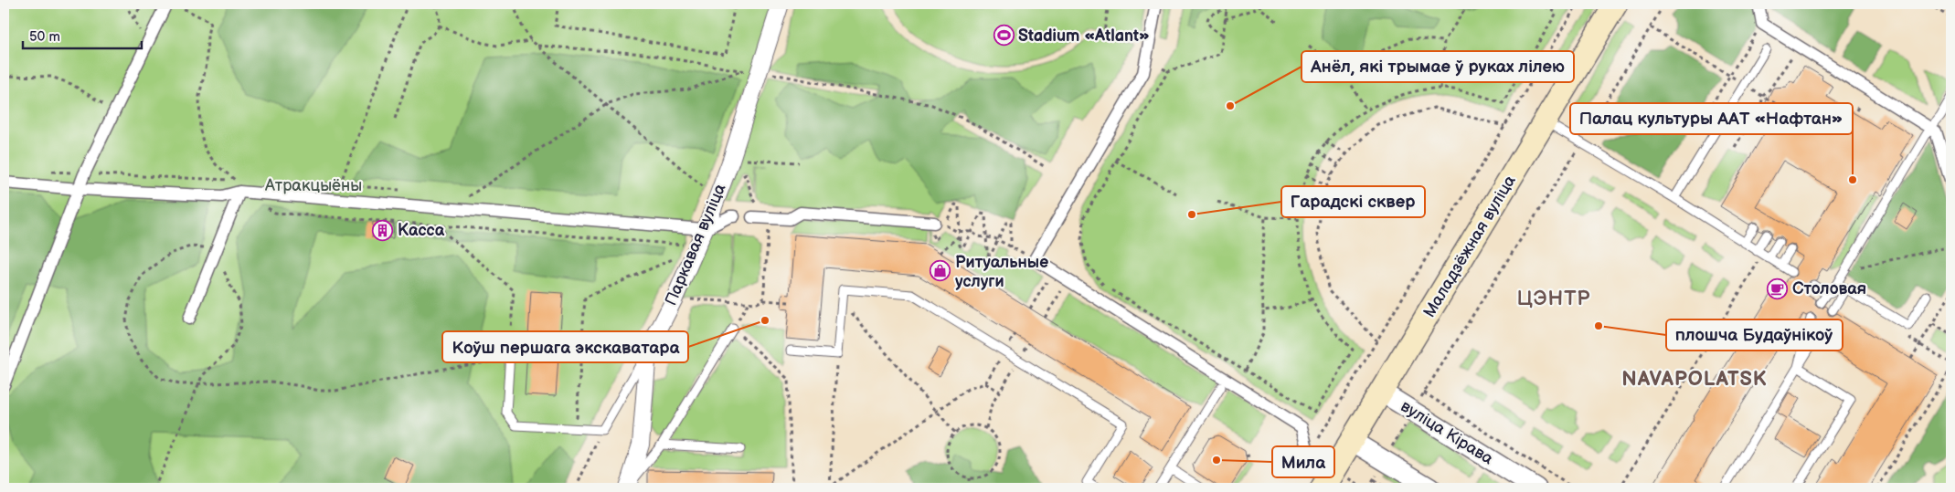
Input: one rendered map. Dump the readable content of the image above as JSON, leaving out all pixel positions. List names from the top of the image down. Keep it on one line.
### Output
{"streets":{"main road":["Маладзёжная вуліца"],"street":["Паркавая вуліца","вуліца Кірава"]},"crossings":[["Маладзёжная вуліца","вуліца Кірава"]],"districts":["ЦЭНТР","NAVAPOLATSK"],"parks":["Атракцыёны"],"places":{"sports":["Stadium «Atlant»"],"other":["Анёл, які трымае ў руках лілею","Палац культуры ААТ «Нафтан»","Гарадскі сквер","Коўш першага экскаватара","плошча Будаўнікоў","Мила"],"building":["Касса"],"shop":["Ритуальные услуги"],"cafe":["Столовая"]},"scale_bar":"50 m"}
